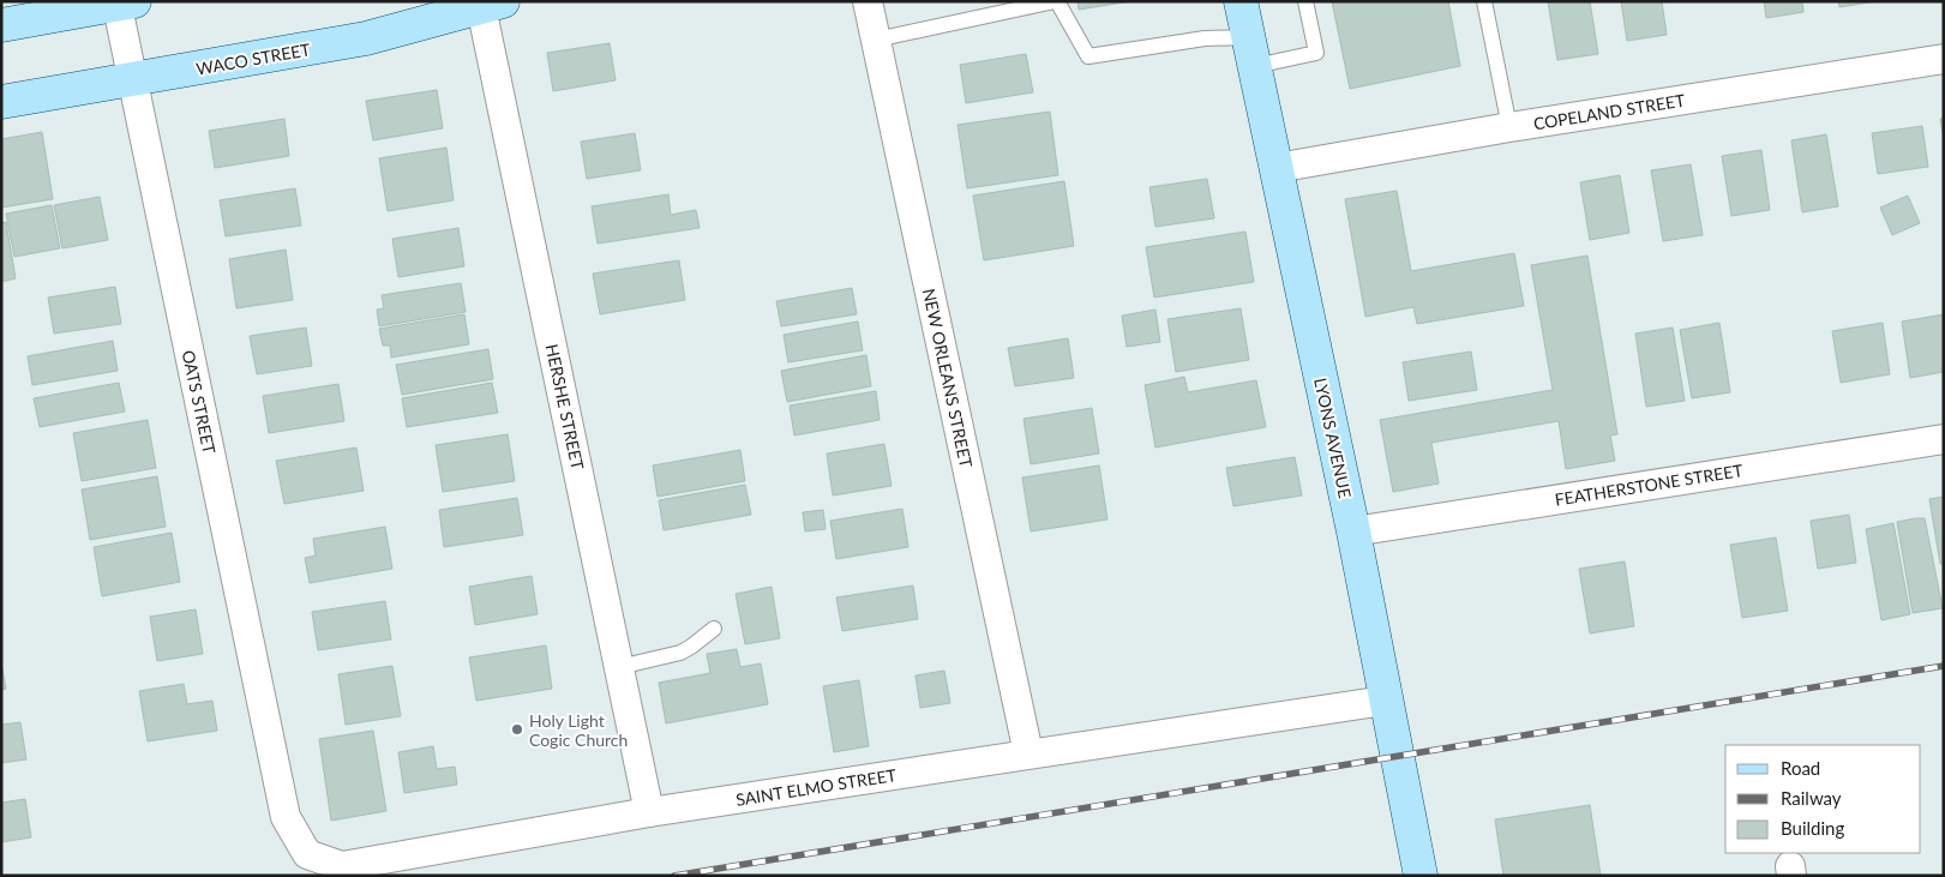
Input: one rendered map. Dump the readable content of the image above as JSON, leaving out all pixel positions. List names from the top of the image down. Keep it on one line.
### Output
{"streets":{"street":["WACO STREET","COPELAND STREET","NEW ORLEANS STREET","OATS STREET","HERSHE STREET","LYONS AVENUE","FEATHERSTONE STREET","SAINT ELMO STREET"]},"crossings":[["WACO STREET","OATS STREET"],["WACO STREET","HERSHE STREET"],["COPELAND STREET","LYONS AVENUE"],["NEW ORLEANS STREET","SAINT ELMO STREET"],["OATS STREET","SAINT ELMO STREET"],["HERSHE STREET","SAINT ELMO STREET"],["LYONS AVENUE","FEATHERSTONE STREET"],["LYONS AVENUE","SAINT ELMO STREET"]],"places":["Holy Light Cogic Church"],"legend":["Road","Railway","Building"]}
